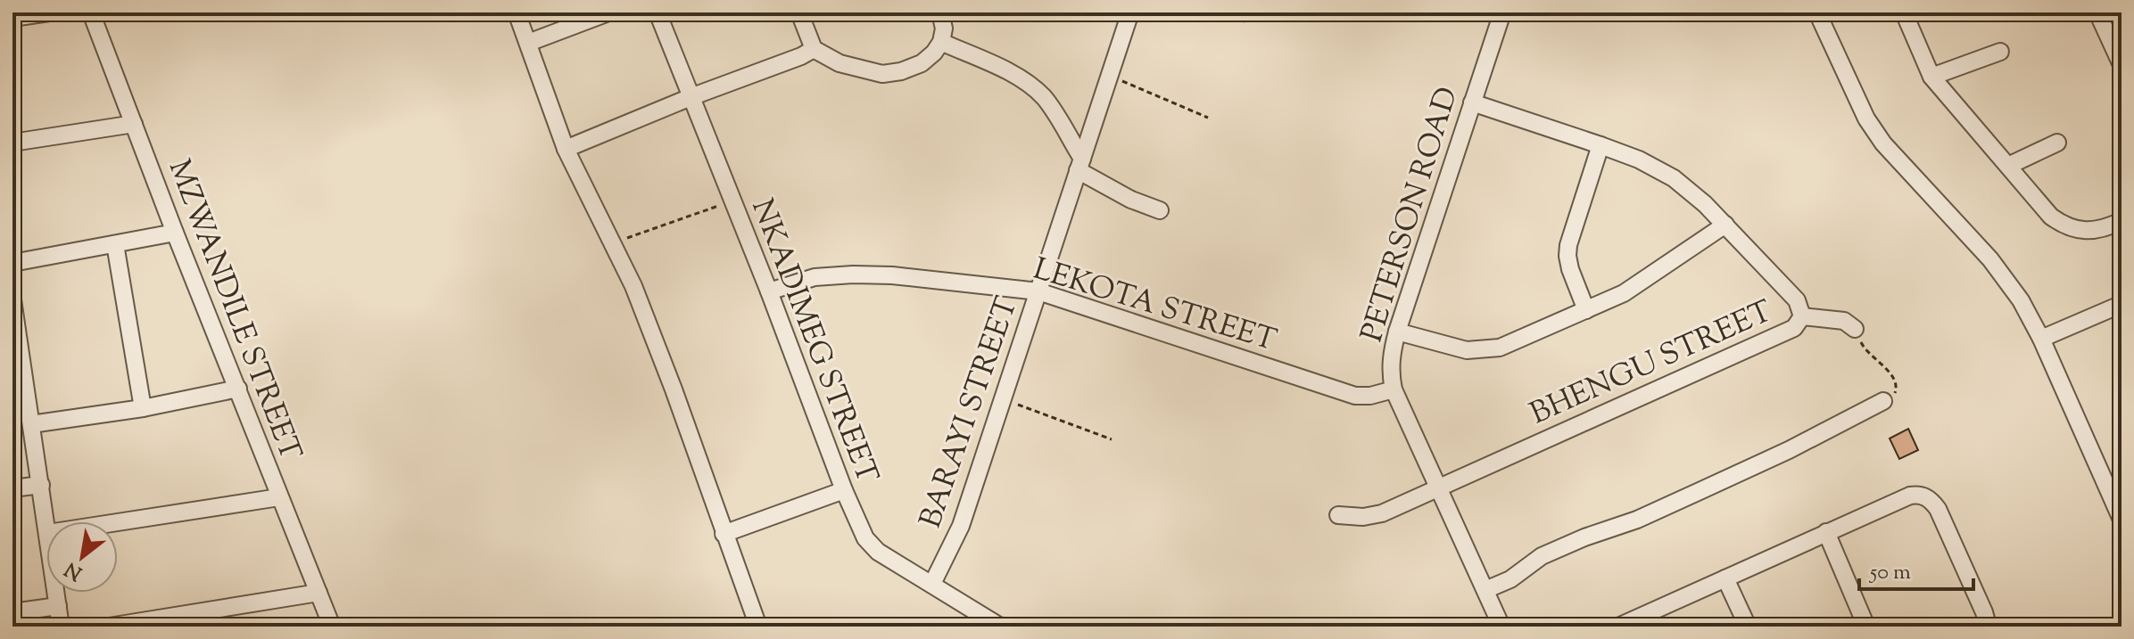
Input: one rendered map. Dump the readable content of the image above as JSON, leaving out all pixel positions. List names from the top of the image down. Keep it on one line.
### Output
{"streets":{"street":["PETERSON ROAD","LEKOTA STREET","MZWANDILE STREET","NKADIMEG STREET","BHENGU STREET","BARAYI STREET"]},"crossings":[["PETERSON ROAD","LEKOTA STREET"],["PETERSON ROAD","BHENGU STREET"],["LEKOTA STREET","NKADIMEG STREET"],["LEKOTA STREET","BARAYI STREET"],["NKADIMEG STREET","BARAYI STREET"]],"scale_bar":"50 m","north":"bottom left"}
